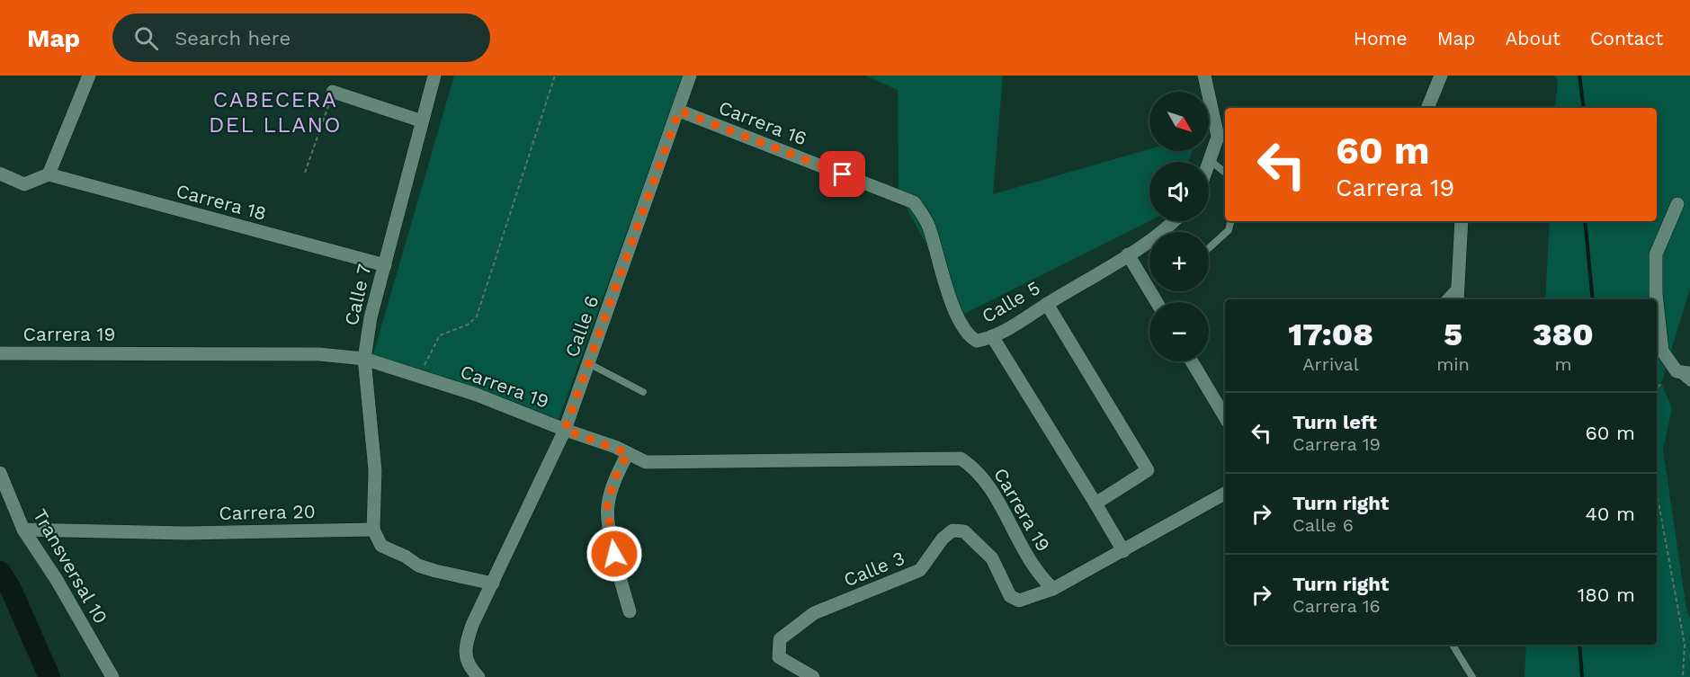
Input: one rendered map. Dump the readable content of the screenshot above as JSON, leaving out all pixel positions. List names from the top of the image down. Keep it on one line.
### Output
{"streets":{"street":["Carrera 16","Carrera 18","Calle 7","Calle 5","Calle 6","Carrera 19","Carrera 20","Transversal 10","Calle 3"]},"crossings":[["Carrera 16","Calle 5"],["Carrera 16","Calle 6"],["Carrera 18","Calle 7"],["Calle 7","Carrera 19"],["Calle 7","Carrera 20"],["Calle 6","Carrera 19"],["Carrera 19","Calle 3"],["Carrera 20","Transversal 10"]],"districts":["CABECERA DEL LLANO"],"north":"bottom right","page":{"header":"Map","search":"Search here","nav":["Home","Map","About","Contact"],"map_buttons":["+","−"],"turn":["60 m","Carrera 19"],"eta":["17:08","Arrival","5","min","380","m"],"list":[{"name":"Turn left","note":"Carrera 19","value":"60 m"},{"name":"Turn right","note":"Calle 6","value":"40 m"},{"name":"Turn right","note":"Carrera 16","value":"180 m"}]}}
